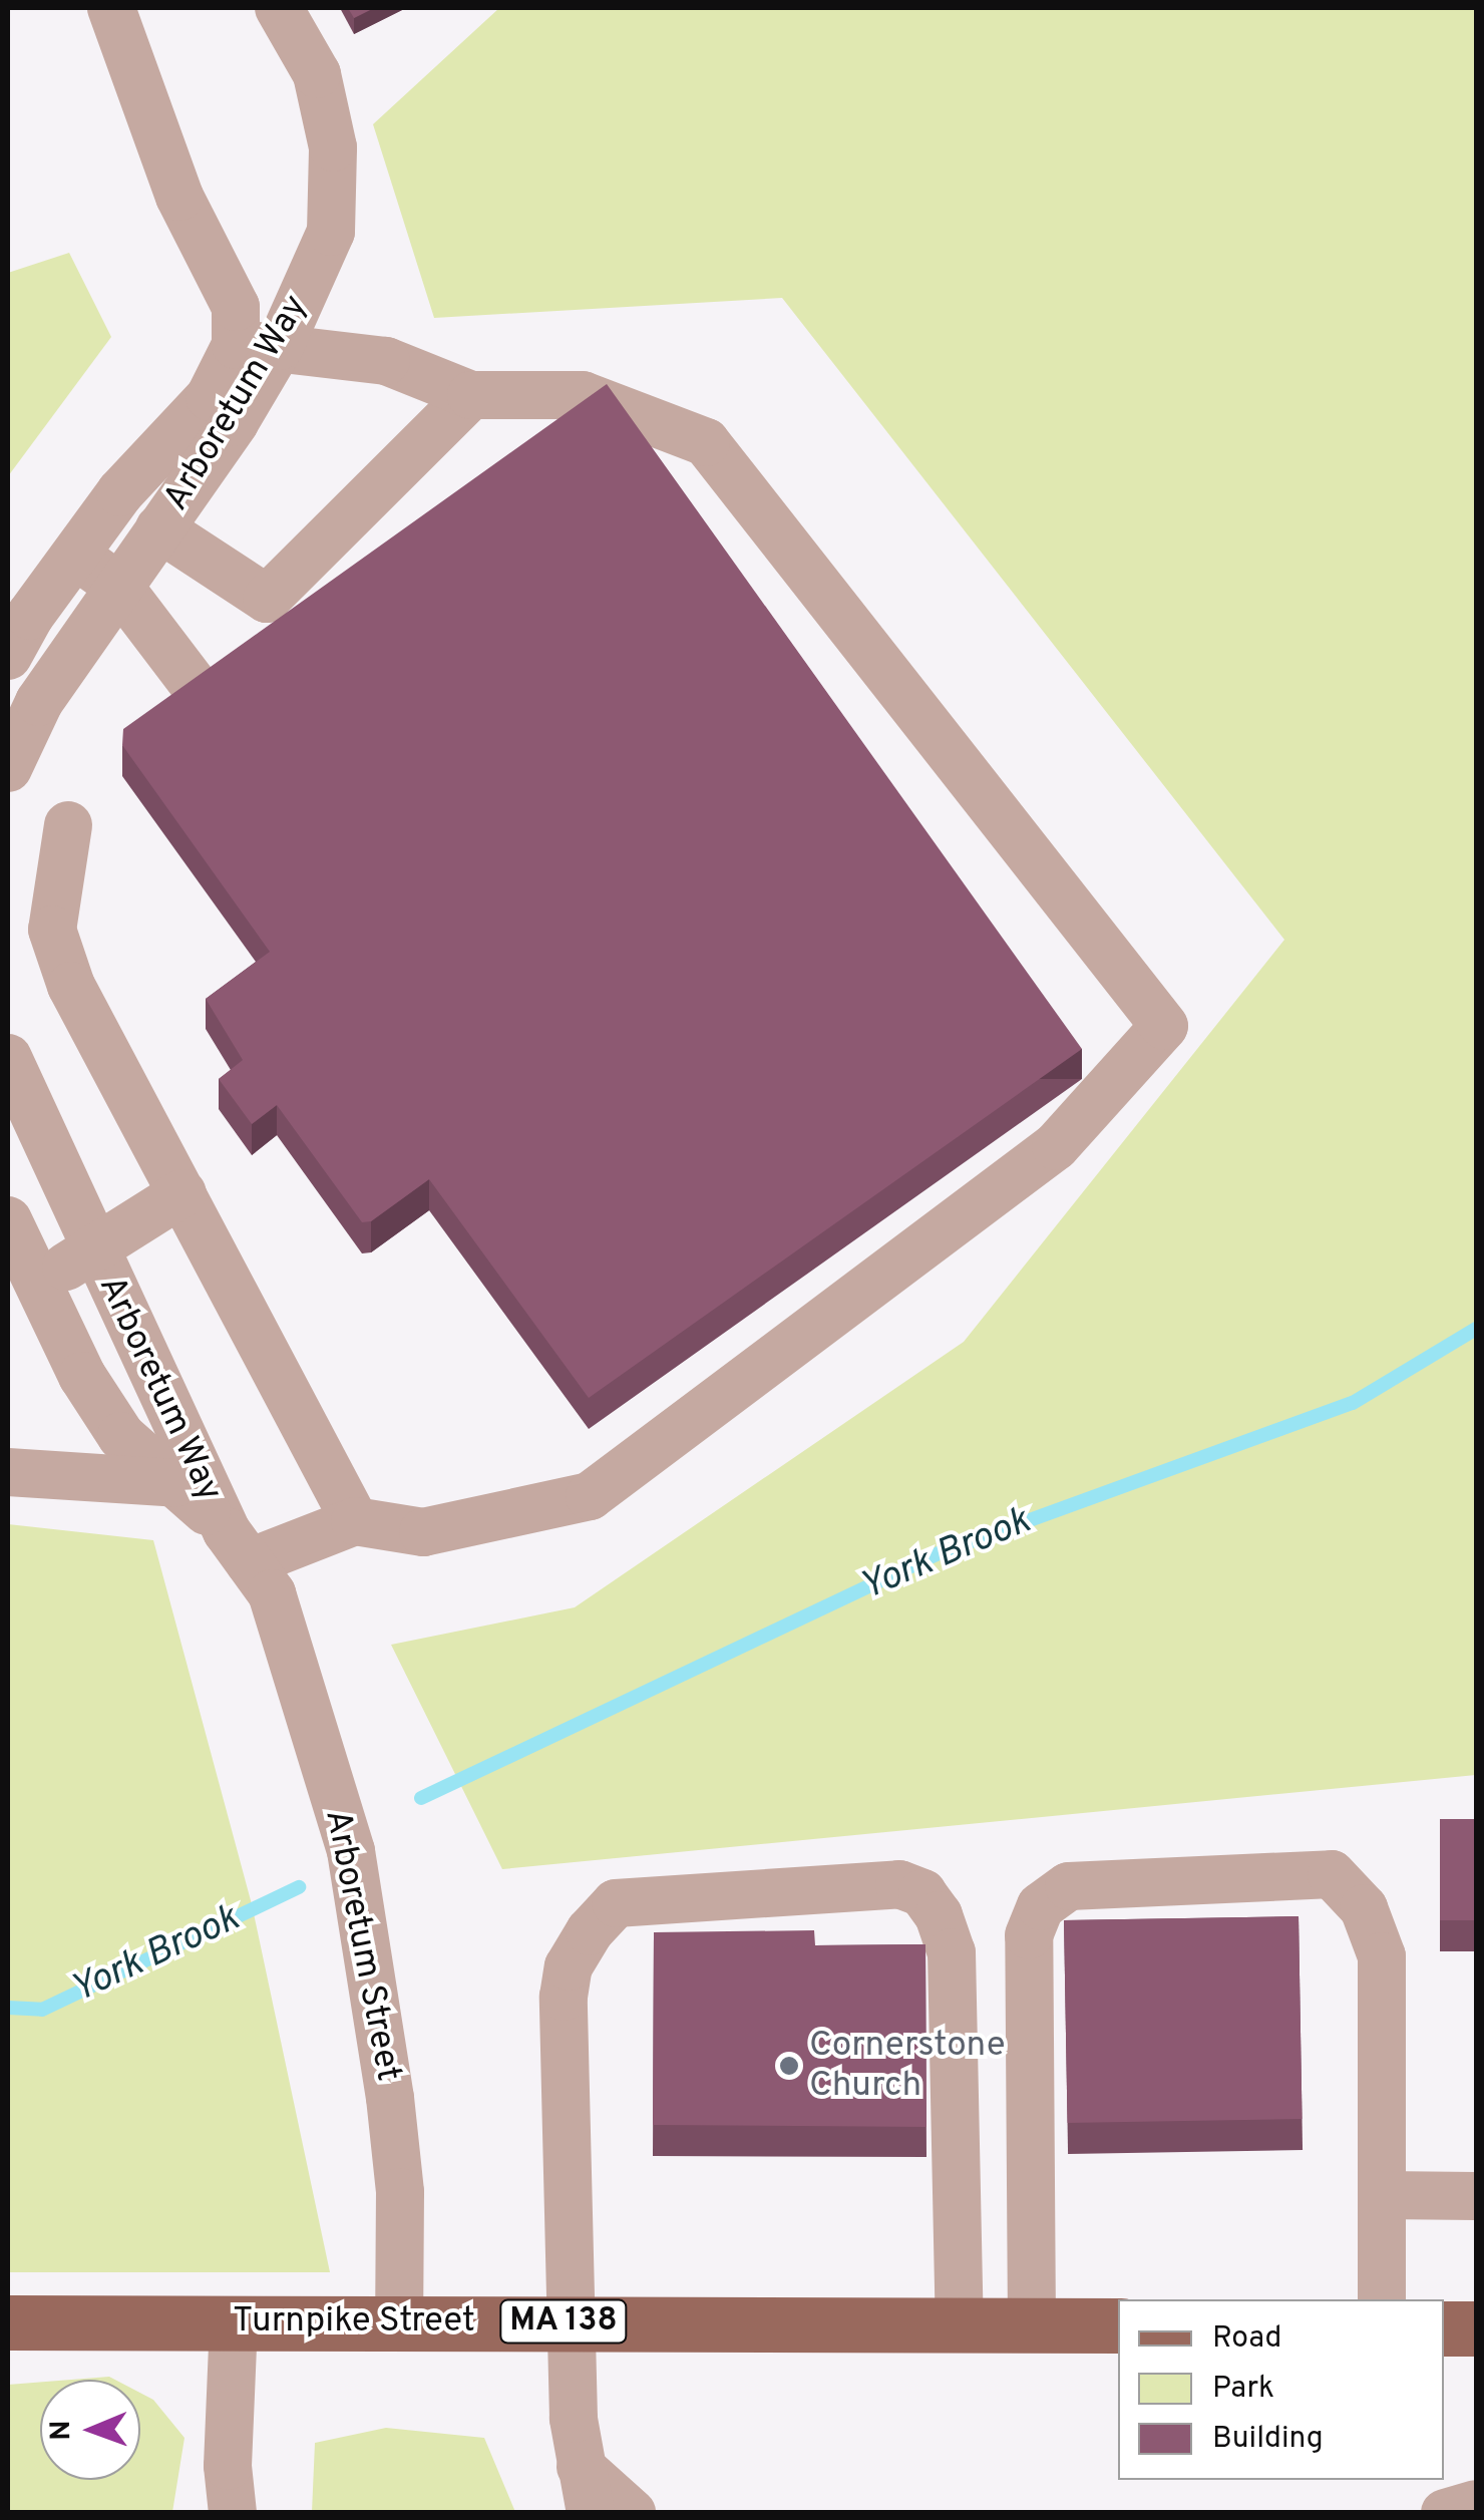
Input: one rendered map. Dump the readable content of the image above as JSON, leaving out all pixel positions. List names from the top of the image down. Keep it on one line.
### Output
{"streets":{"main road":["Turnpike Street","MA 138"],"street":["Arboretum Way","Arboretum Street"]},"crossings":[["Arboretum Way","Arboretum Street"],["Arboretum Street","Turnpike Street"]],"water":["York Brook"],"places":["Cornerstone Church"],"legend":["Road","Park","Building"],"north":"left"}
